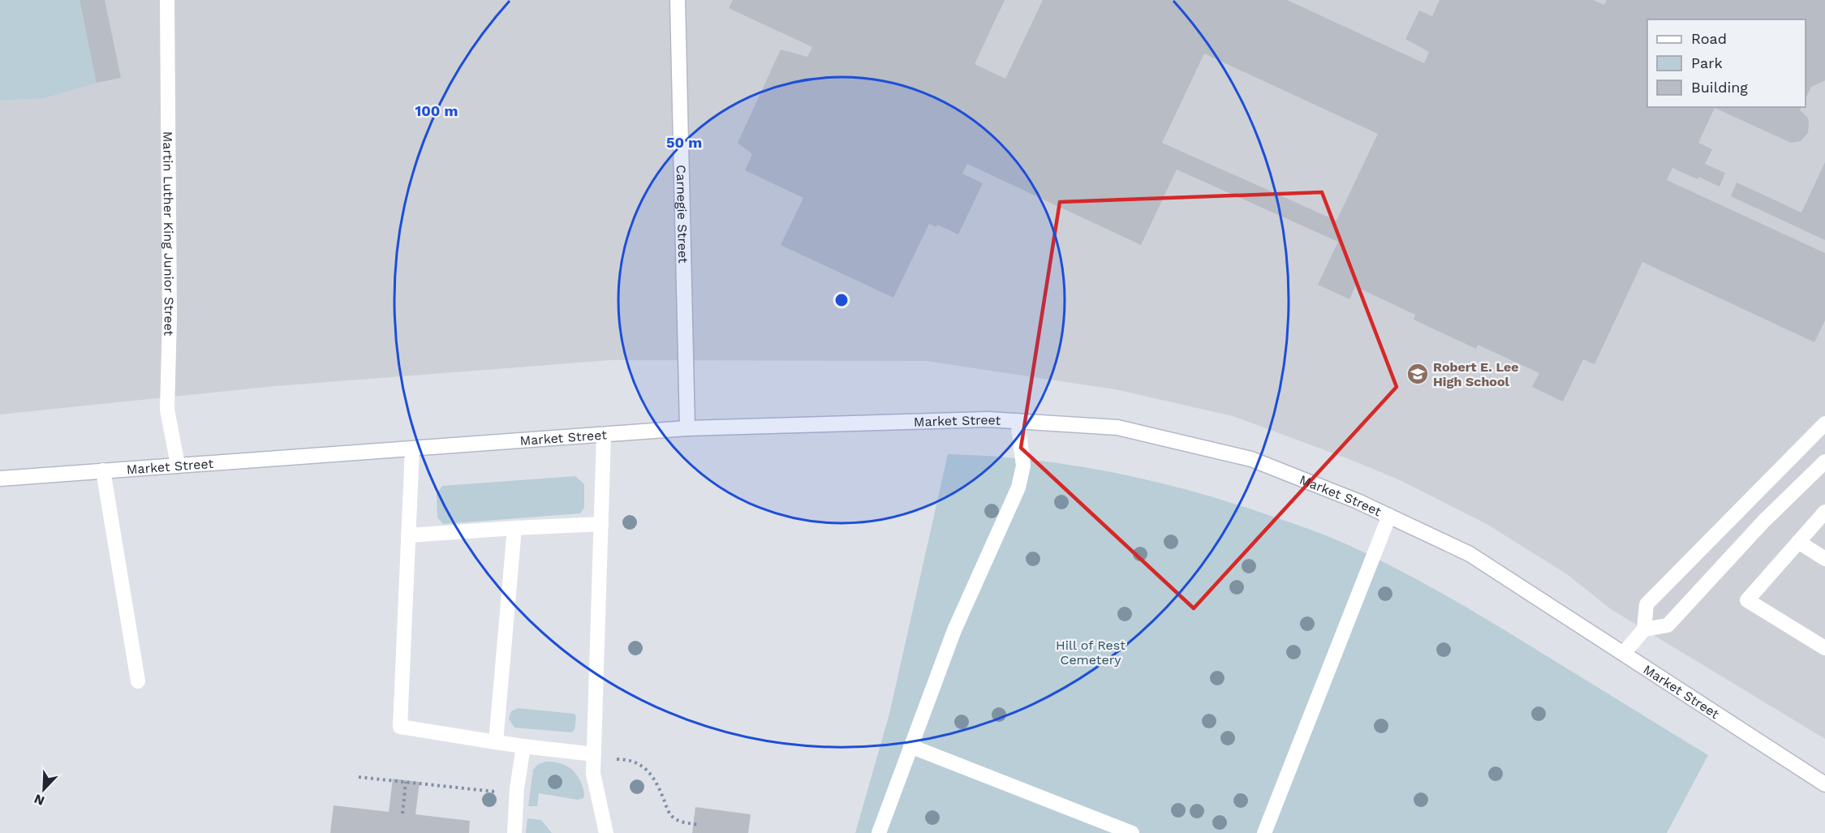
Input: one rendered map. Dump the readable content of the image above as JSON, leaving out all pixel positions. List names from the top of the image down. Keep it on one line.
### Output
{"streets":{"main road":["Carnegie Street","Martin Luther King Junior Street","Market Street"]},"crossings":[["Carnegie Street","Market Street"],["Martin Luther King Junior Street","Market Street"]],"parks":["Hill of Rest Cemetery"],"places":{"school or university":["Robert E. Lee High School"]},"legend":["Road","Park","Building"],"north":"bottom left","rings":["100 m","50 m"]}
